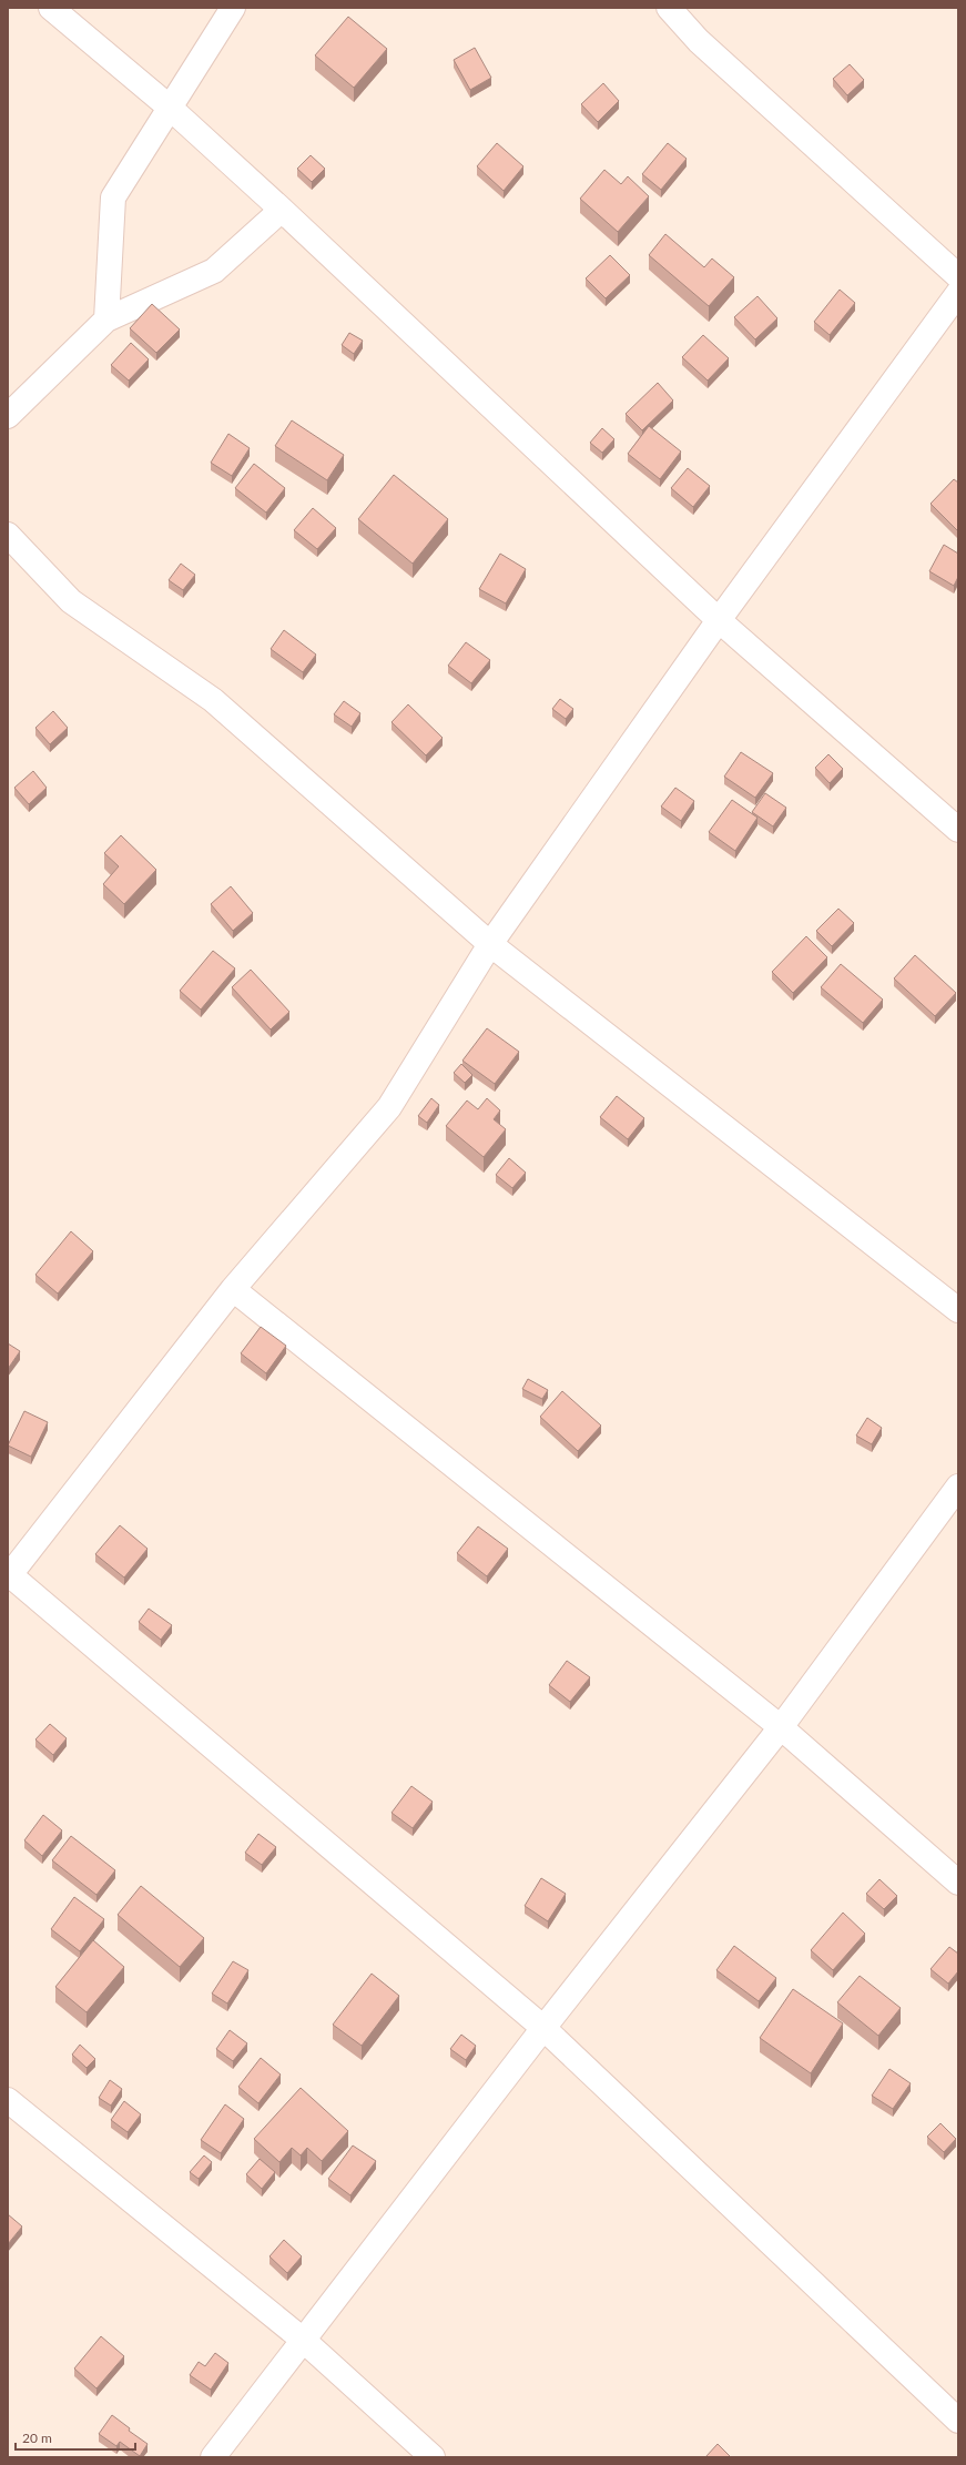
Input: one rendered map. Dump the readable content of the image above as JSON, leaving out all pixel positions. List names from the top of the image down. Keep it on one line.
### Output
{"scale_bar":"20 m"}
